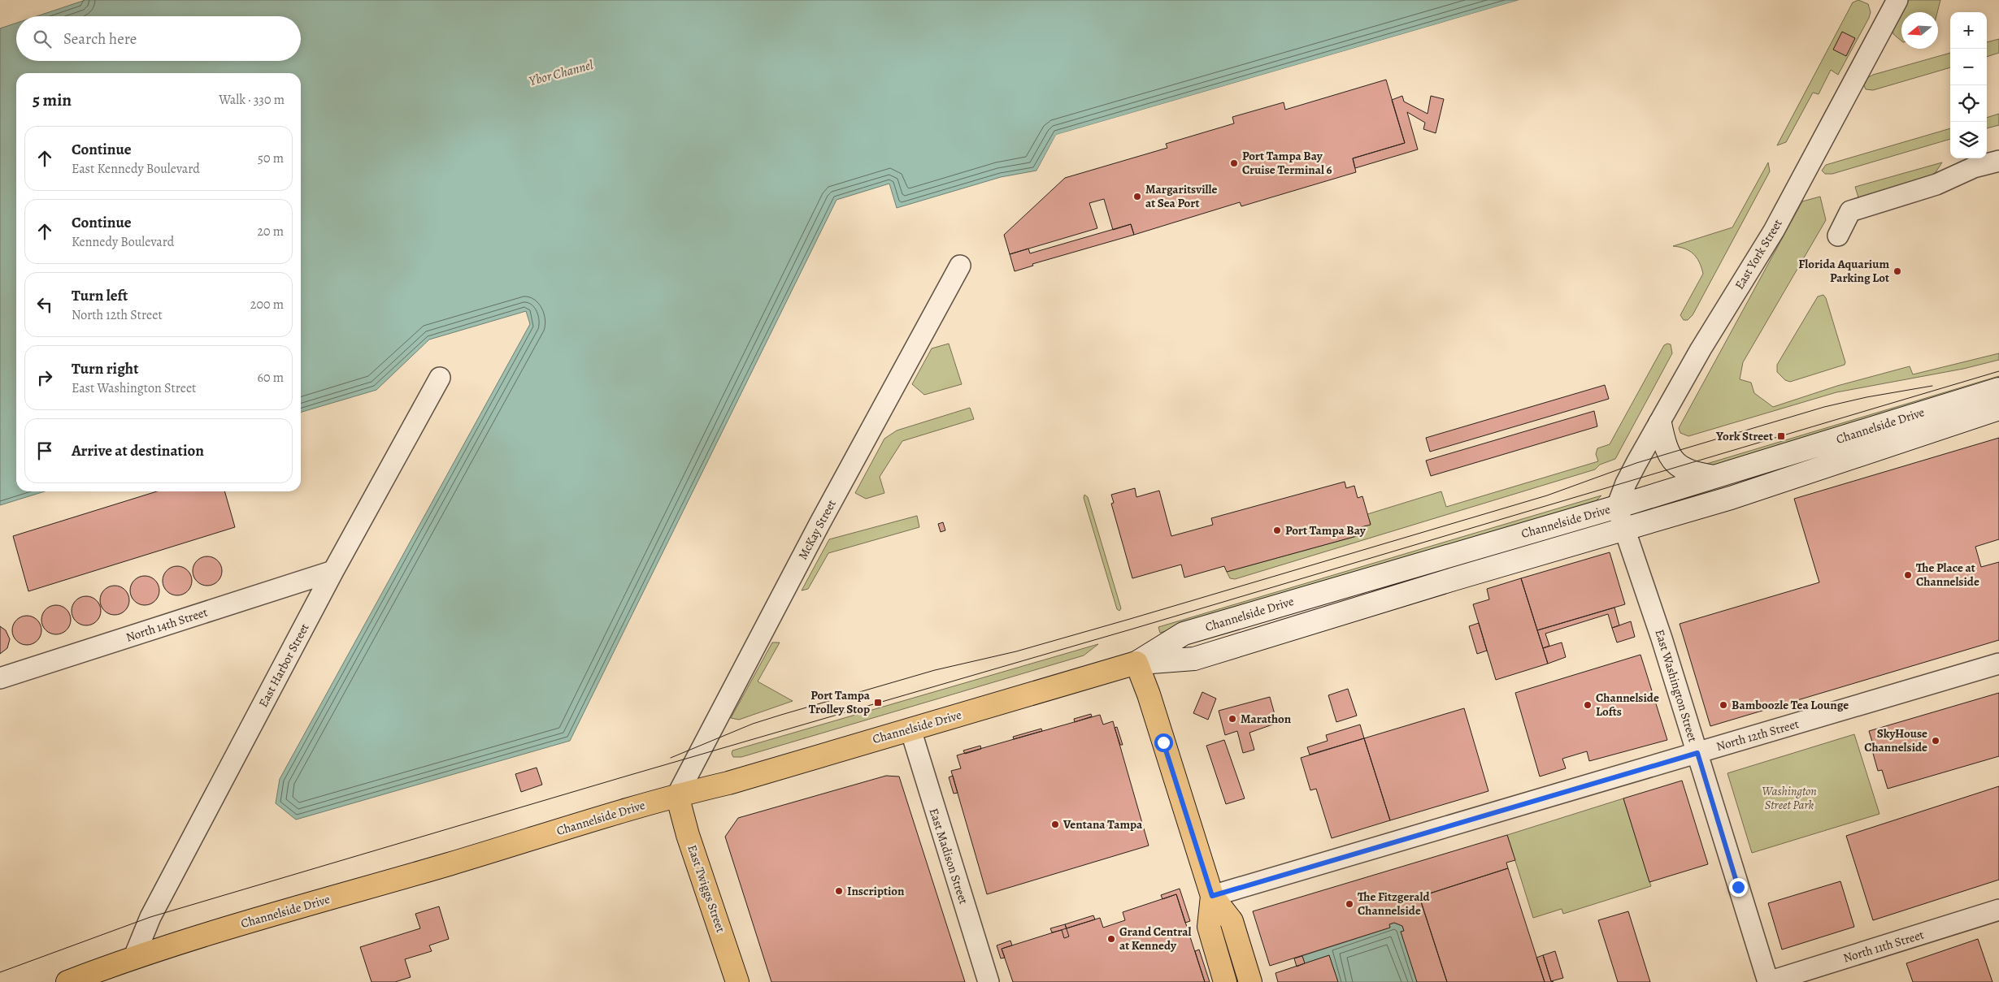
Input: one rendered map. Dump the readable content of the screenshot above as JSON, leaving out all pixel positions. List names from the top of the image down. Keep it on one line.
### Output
{"streets":{"main road":["Channelside Drive","East Twiggs Street"],"street":["East York Street","McKay Street","North 14th Street","East Harbor Street","East Washington Street","North 12th Street","East Madison Street","North 11th Street"]},"crossings":[["East York Street","Channelside Drive"],["East York Street","East Washington Street"],["Channelside Drive","McKay Street"],["Channelside Drive","East Harbor Street"],["Channelside Drive","East Washington Street"],["Channelside Drive","East Madison Street"],["Channelside Drive","East Twiggs Street"],["McKay Street","East Twiggs Street"],["North 14th Street","East Harbor Street"],["East Washington Street","North 12th Street"],["East Washington Street","North 11th Street"]],"water":["Ybor Channel"],"parks":["Washington Street Park"],"places":{"other":["Port Tampa Bay Cruise Terminal 6","Margaritsville at Sea Port","Florida Aquarium Parking Lot","Port Tampa Bay","The Place at Channelside","Channelside Lofts","Bamboozle Tea Lounge","Marathon","SkyHouse Channelside","Ventana Tampa","Inscription","The Fitzgerald Channelside","Grand Central at Kennedy"],"transit":["York Street","Port Tampa Trolley Stop"]},"north":"left","page":{"map_buttons":["+","−"],"search":"Search here","heading":["5 min","Walk · 330 m"],"list":[["Continue","East Kennedy Boulevard","50 m"],["Continue","Kennedy Boulevard","20 m"],["Turn left","North 12th Street","200 m"],["Turn right","East Washington Street","60 m"],"Arrive at destination"]}}
